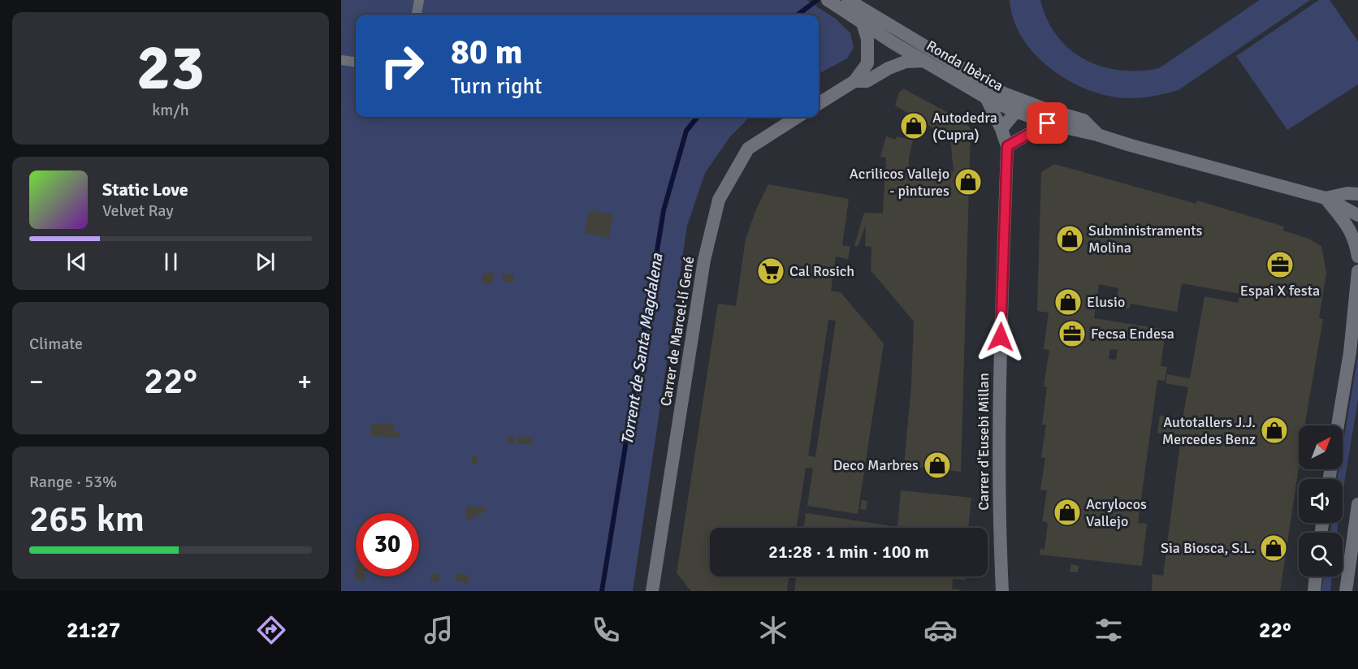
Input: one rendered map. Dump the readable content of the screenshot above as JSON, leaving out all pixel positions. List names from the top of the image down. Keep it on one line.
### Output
{"streets":{"street":["Ronda Ibèrica","Carrer de Marcel·lí Gené","Carrer d'Eusebi Millan"]},"water":["Torrent de Santa Magdalena"],"places":{"shop":["Autodedra (Cupra)","Acrilicos Vallejo - pintures","Subministraments Molina","Elusio","Autotallers J.J. Mercedes Benz","Deco Marbres","Acrylocos Vallejo","Sia Biosca, S.L."],"office":["Espai X festa","Fecsa Endesa"],"supermarket":["Cal Rosich"]},"north":"top right","page":{"tile":[["23","km/h"],"Climate",["Range · 53%","265 km"]],"turn":["80 m","Turn right"],"song":["Static Love","Velvet Ray"],"heat":["−","22°","+"],"limit":"30","trip":"21:28 · 1 min · 100 m","tabs":["21:27","22°"]}}
